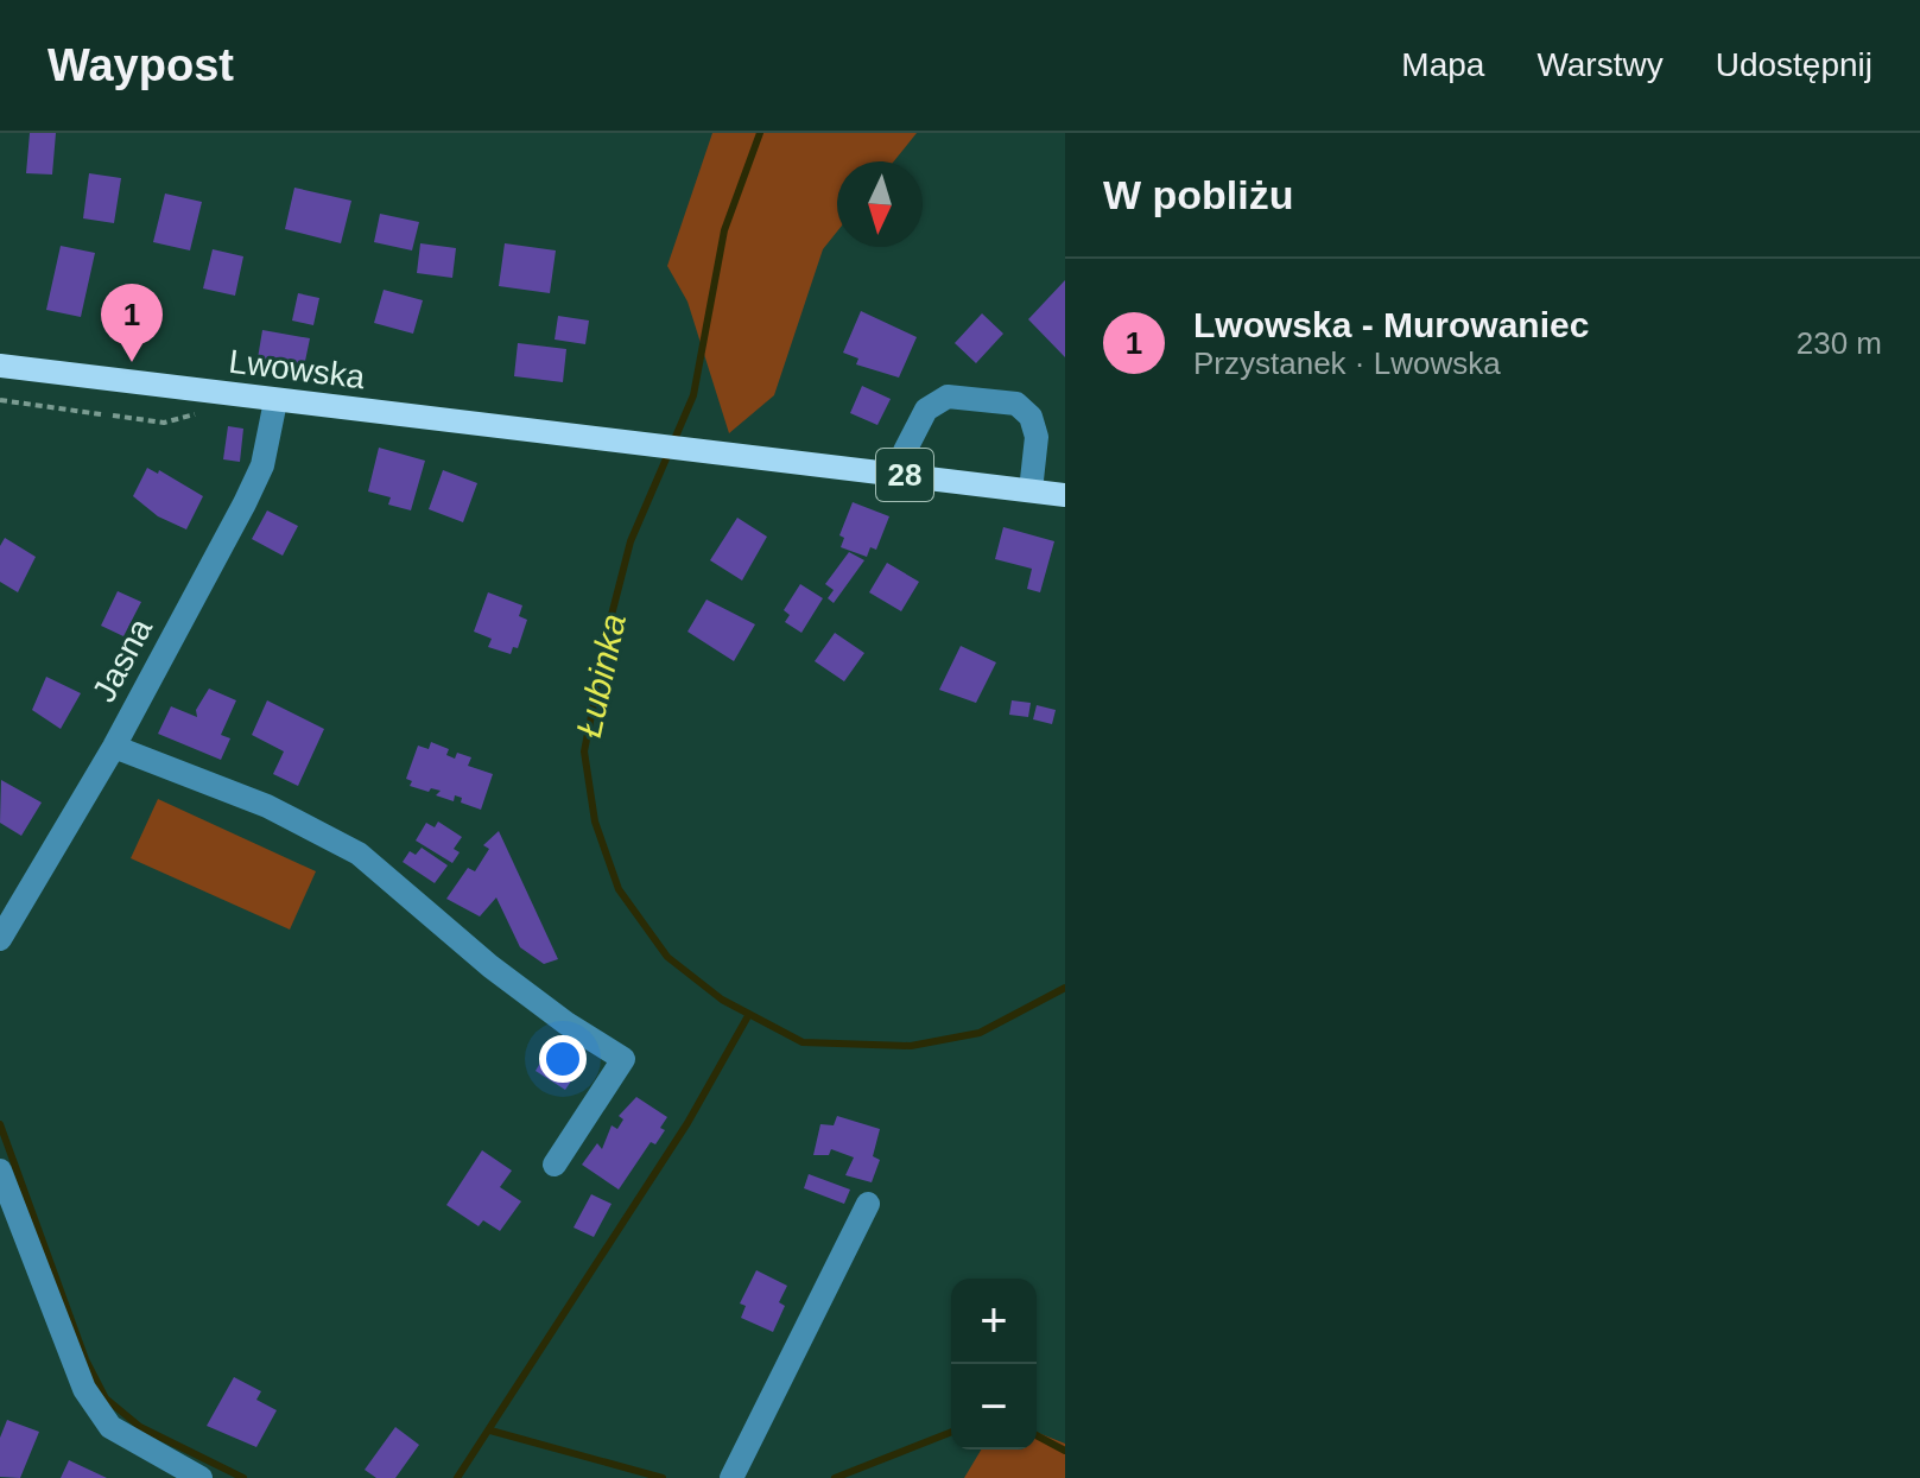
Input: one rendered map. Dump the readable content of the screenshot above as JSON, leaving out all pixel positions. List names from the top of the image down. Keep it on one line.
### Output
{"streets":{"main road":["Lwowska","28"],"street":["Jasna"]},"crossings":[["Lwowska","28"],["Lwowska","Jasna"]],"water":["Łubinka"],"north":"bottom","page":{"header":"Waypost","nav":["Mapa","Warstwy","Udostępnij"],"heading":"W pobliżu","list":[{"mark":"1","name":"Lwowska - Murowaniec","note":"Przystanek · Lwowska","value":"230 m"}],"pins":"1","map_buttons":["+","−"]}}
